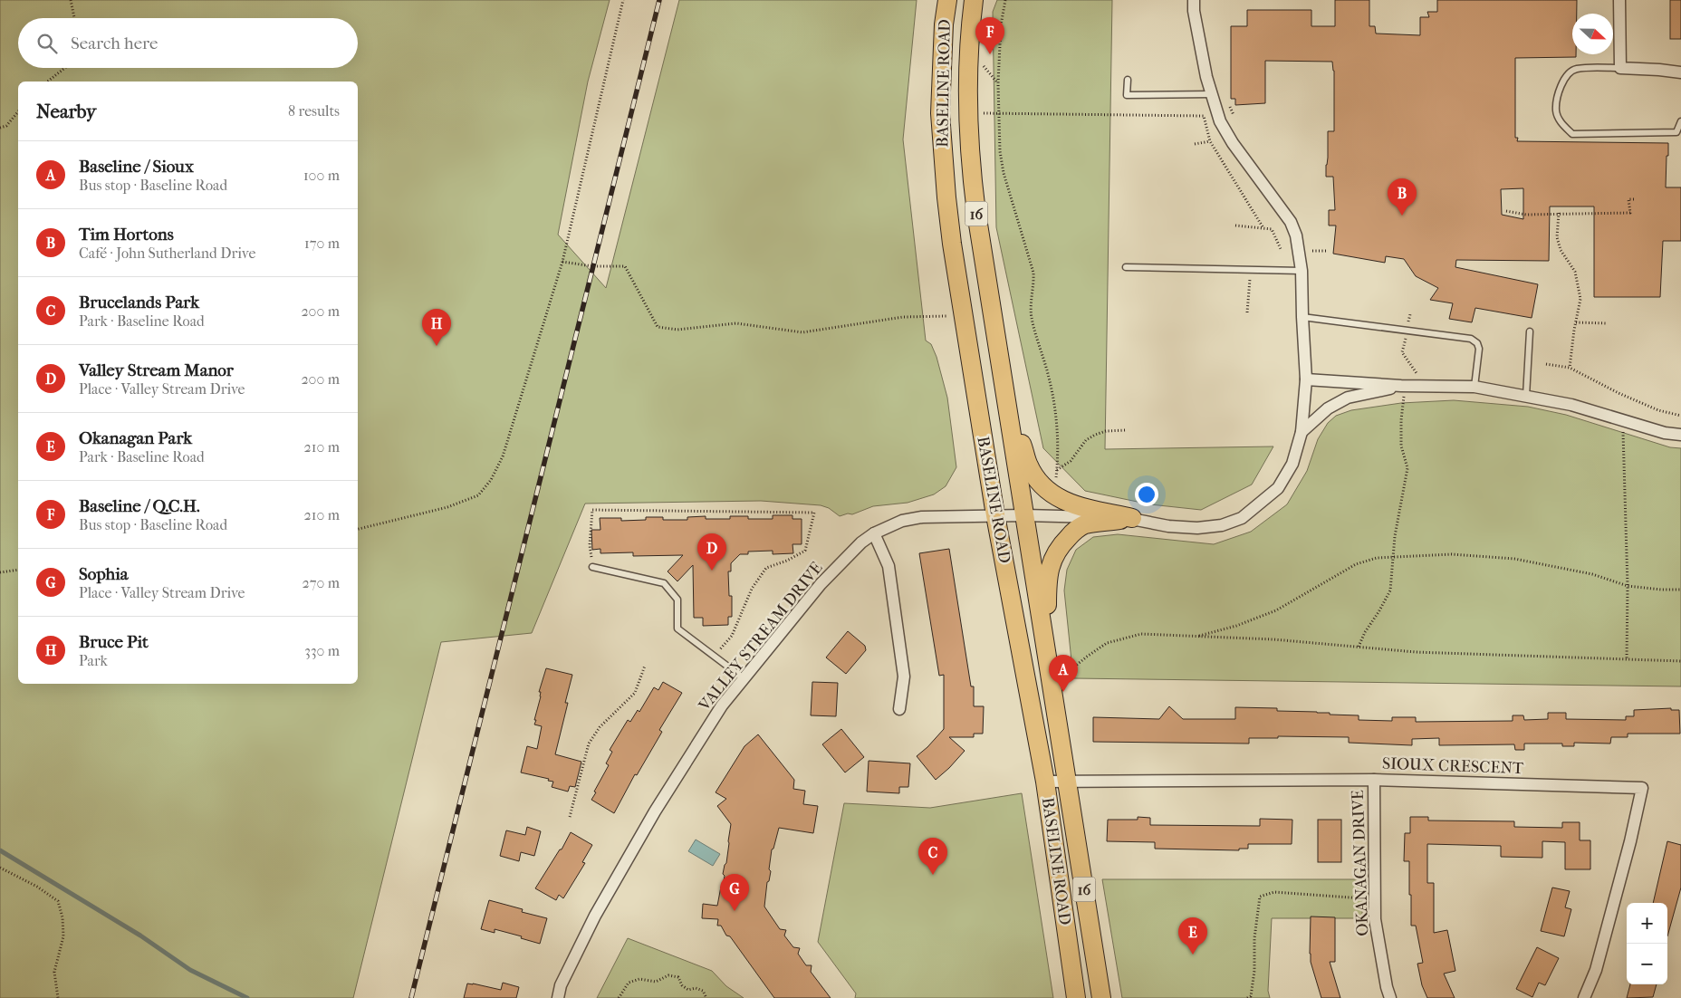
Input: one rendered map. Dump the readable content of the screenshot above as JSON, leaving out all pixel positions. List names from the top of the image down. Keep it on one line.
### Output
{"streets":{"main road":["BASELINE ROAD","16"],"street":["VALLEY STREAM DRIVE","SIOUX CRESCENT","OKANAGAN DRIVE"]},"crossings":[["BASELINE ROAD","VALLEY STREAM DRIVE"],["BASELINE ROAD","SIOUX CRESCENT"],["SIOUX CRESCENT","OKANAGAN DRIVE"]],"north":"right","page":{"pins":["F","B","H","D","A","C","G","E"],"search":"Search here","heading":["Nearby","8 results"],"list":[{"mark":"A","name":"Baseline / Sioux","note":"Bus stop · Baseline Road","value":"100 m"},{"mark":"B","name":"Tim Hortons","note":"Café · John Sutherland Drive","value":"170 m"},{"mark":"C","name":"Brucelands Park","note":"Park · Baseline Road","value":"200 m"},{"mark":"D","name":"Valley Stream Manor","note":"Place · Valley Stream Drive","value":"200 m"},{"mark":"E","name":"Okanagan Park","note":"Park · Baseline Road","value":"210 m"},{"mark":"F","name":"Baseline / Q.C.H.","note":"Bus stop · Baseline Road","value":"210 m"},{"mark":"G","name":"Sophia","note":"Place · Valley Stream Drive","value":"270 m"},{"mark":"H","name":"Bruce Pit","note":"Park","value":"330 m"}],"map_buttons":["+","−"]}}
